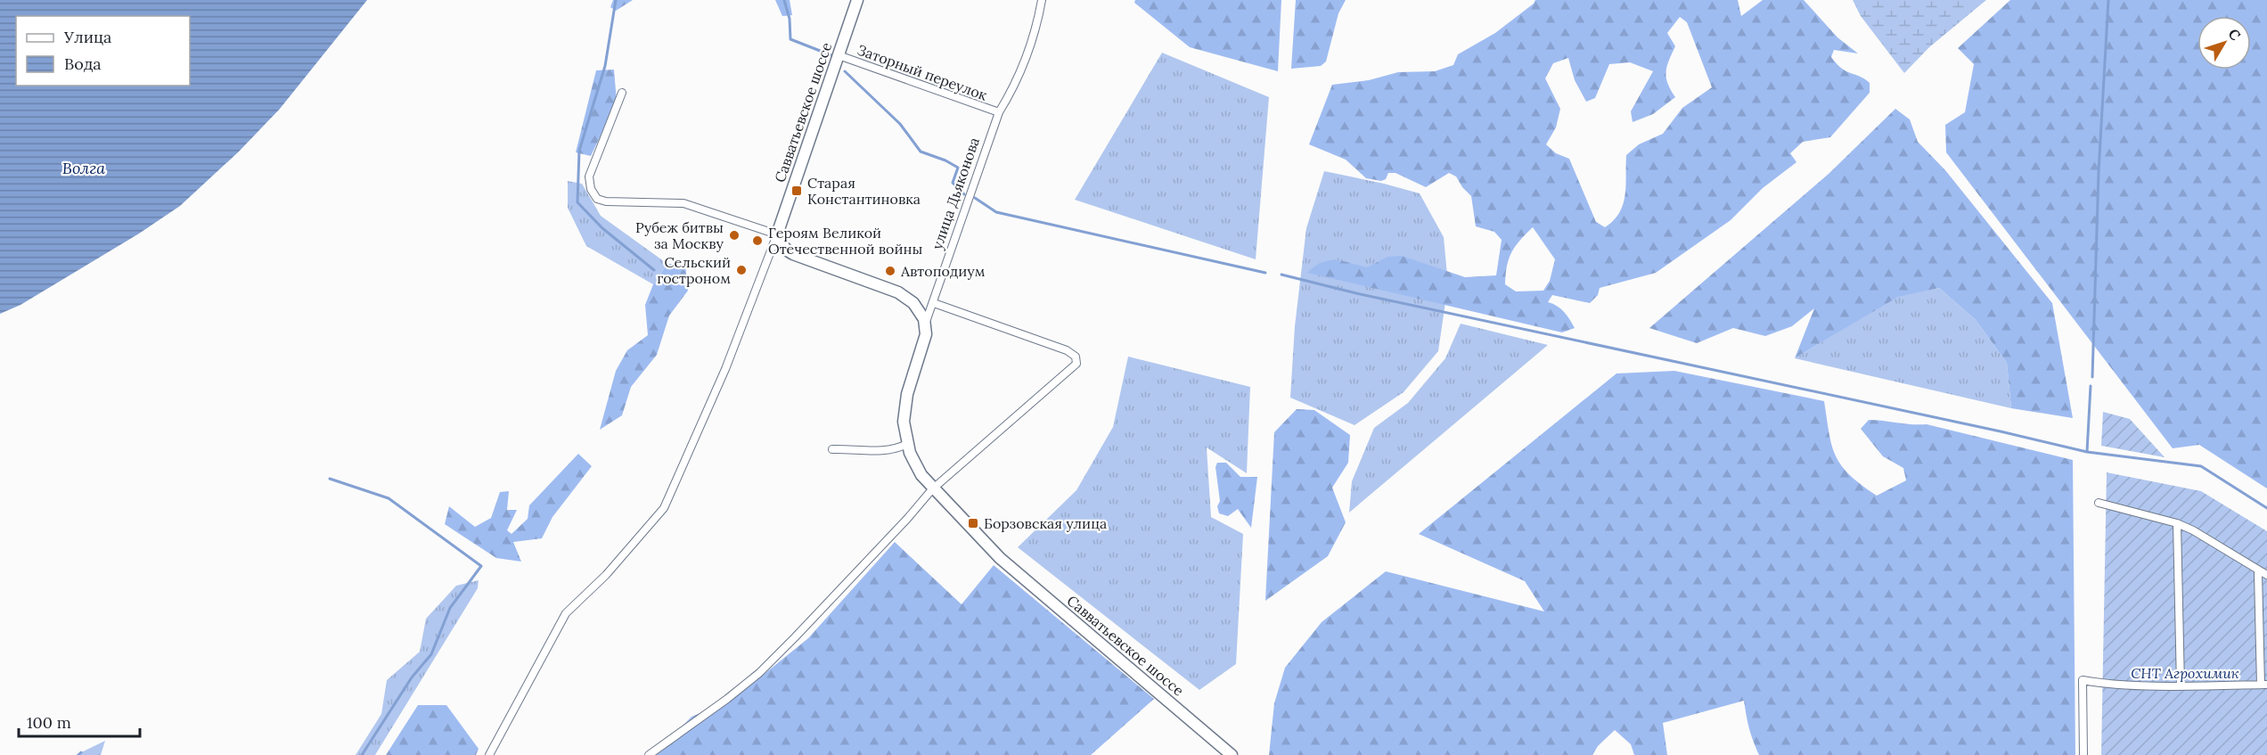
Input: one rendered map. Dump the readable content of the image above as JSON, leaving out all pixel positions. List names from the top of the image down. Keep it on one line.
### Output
{"streets":{"main road":["Савватьевское шоссе","улица Дьяконова"],"street":["Заторный переулок"]},"crossings":[["Заторный переулок","Савватьевское шоссе"],["Заторный переулок","улица Дьяконова"],["Савватьевское шоссе","улица Дьяконова"]],"water":["Волга"],"parks":["СНТ Агрохимик"],"places":{"transit":["Старая Константиновка","Борзовская улица"],"other":["Рубеж битвы за Москву","Героям Великой Отечественной войны","Сельский гостроном","Автоподиум"]},"legend":["Улица","Вода"],"scale_bar":"100 m","north":"top right"}
